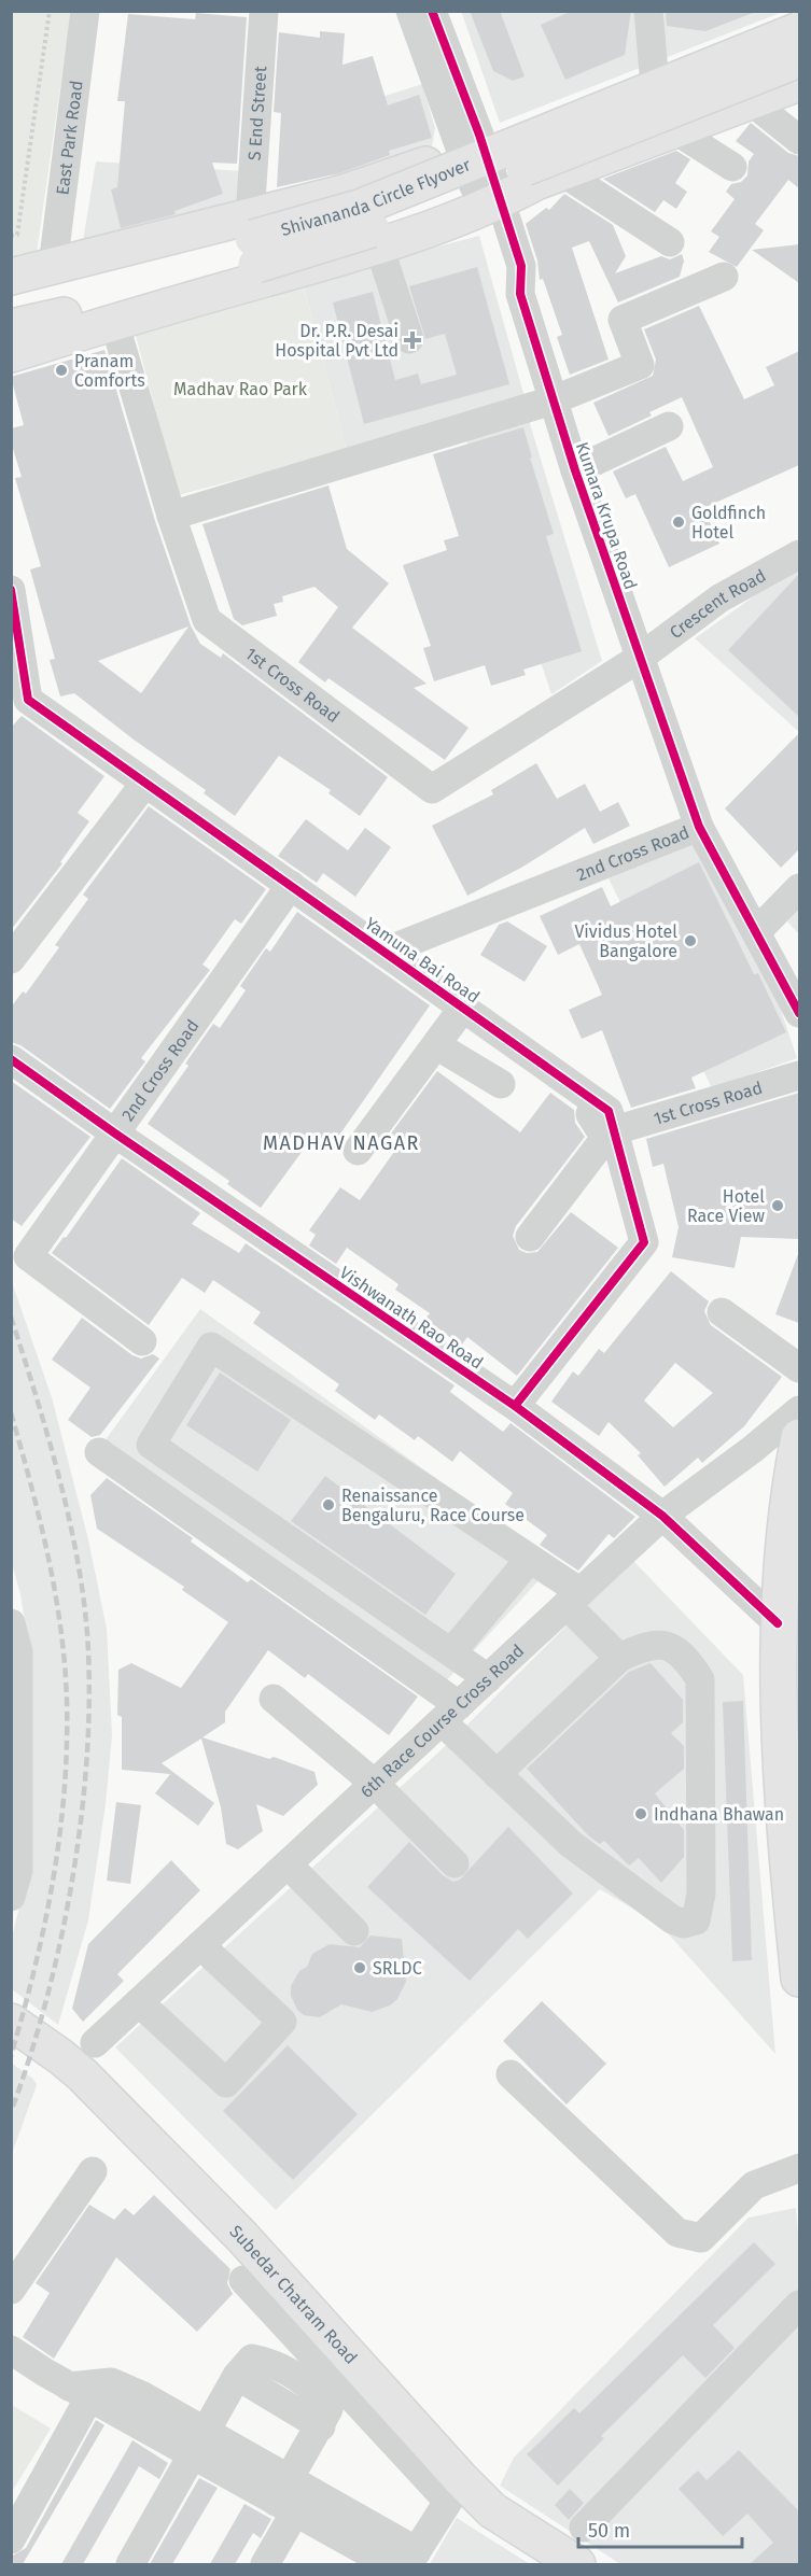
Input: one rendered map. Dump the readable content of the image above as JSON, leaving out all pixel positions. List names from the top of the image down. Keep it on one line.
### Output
{"streets":{"main road":["Shivananda Circle Flyover","Subedar Chatram Road"],"street":["S End Street","East Park Road","Kumara Krupa Road","Crescent Road","1st Cross Road","2nd Cross Road","Yamuna Bai Road","Vishwanath Rao Road","6th Race Course Cross Road"]},"crossings":[["S End Street","Shivananda Circle Flyover"],["Kumara Krupa Road","Crescent Road"],["Kumara Krupa Road","1st Cross Road"],["Kumara Krupa Road","2nd Cross Road"],["Crescent Road","1st Cross Road"],["1st Cross Road","Yamuna Bai Road"],["2nd Cross Road","Yamuna Bai Road"],["2nd Cross Road","Vishwanath Rao Road"],["Yamuna Bai Road","Vishwanath Rao Road"],["Vishwanath Rao Road","6th Race Course Cross Road"]],"districts":["MADHAV NAGAR"],"parks":["Madhav Rao Park"],"places":{"health":["Dr. P.R. Desai Hospital Pvt Ltd"],"other":["Pranam Comforts","Goldfinch Hotel","Vividus Hotel Bangalore","Hotel Race View","Renaissance Bengaluru, Race Course","Indhana Bhawan","SRLDC"]},"scale_bar":"50 m"}
